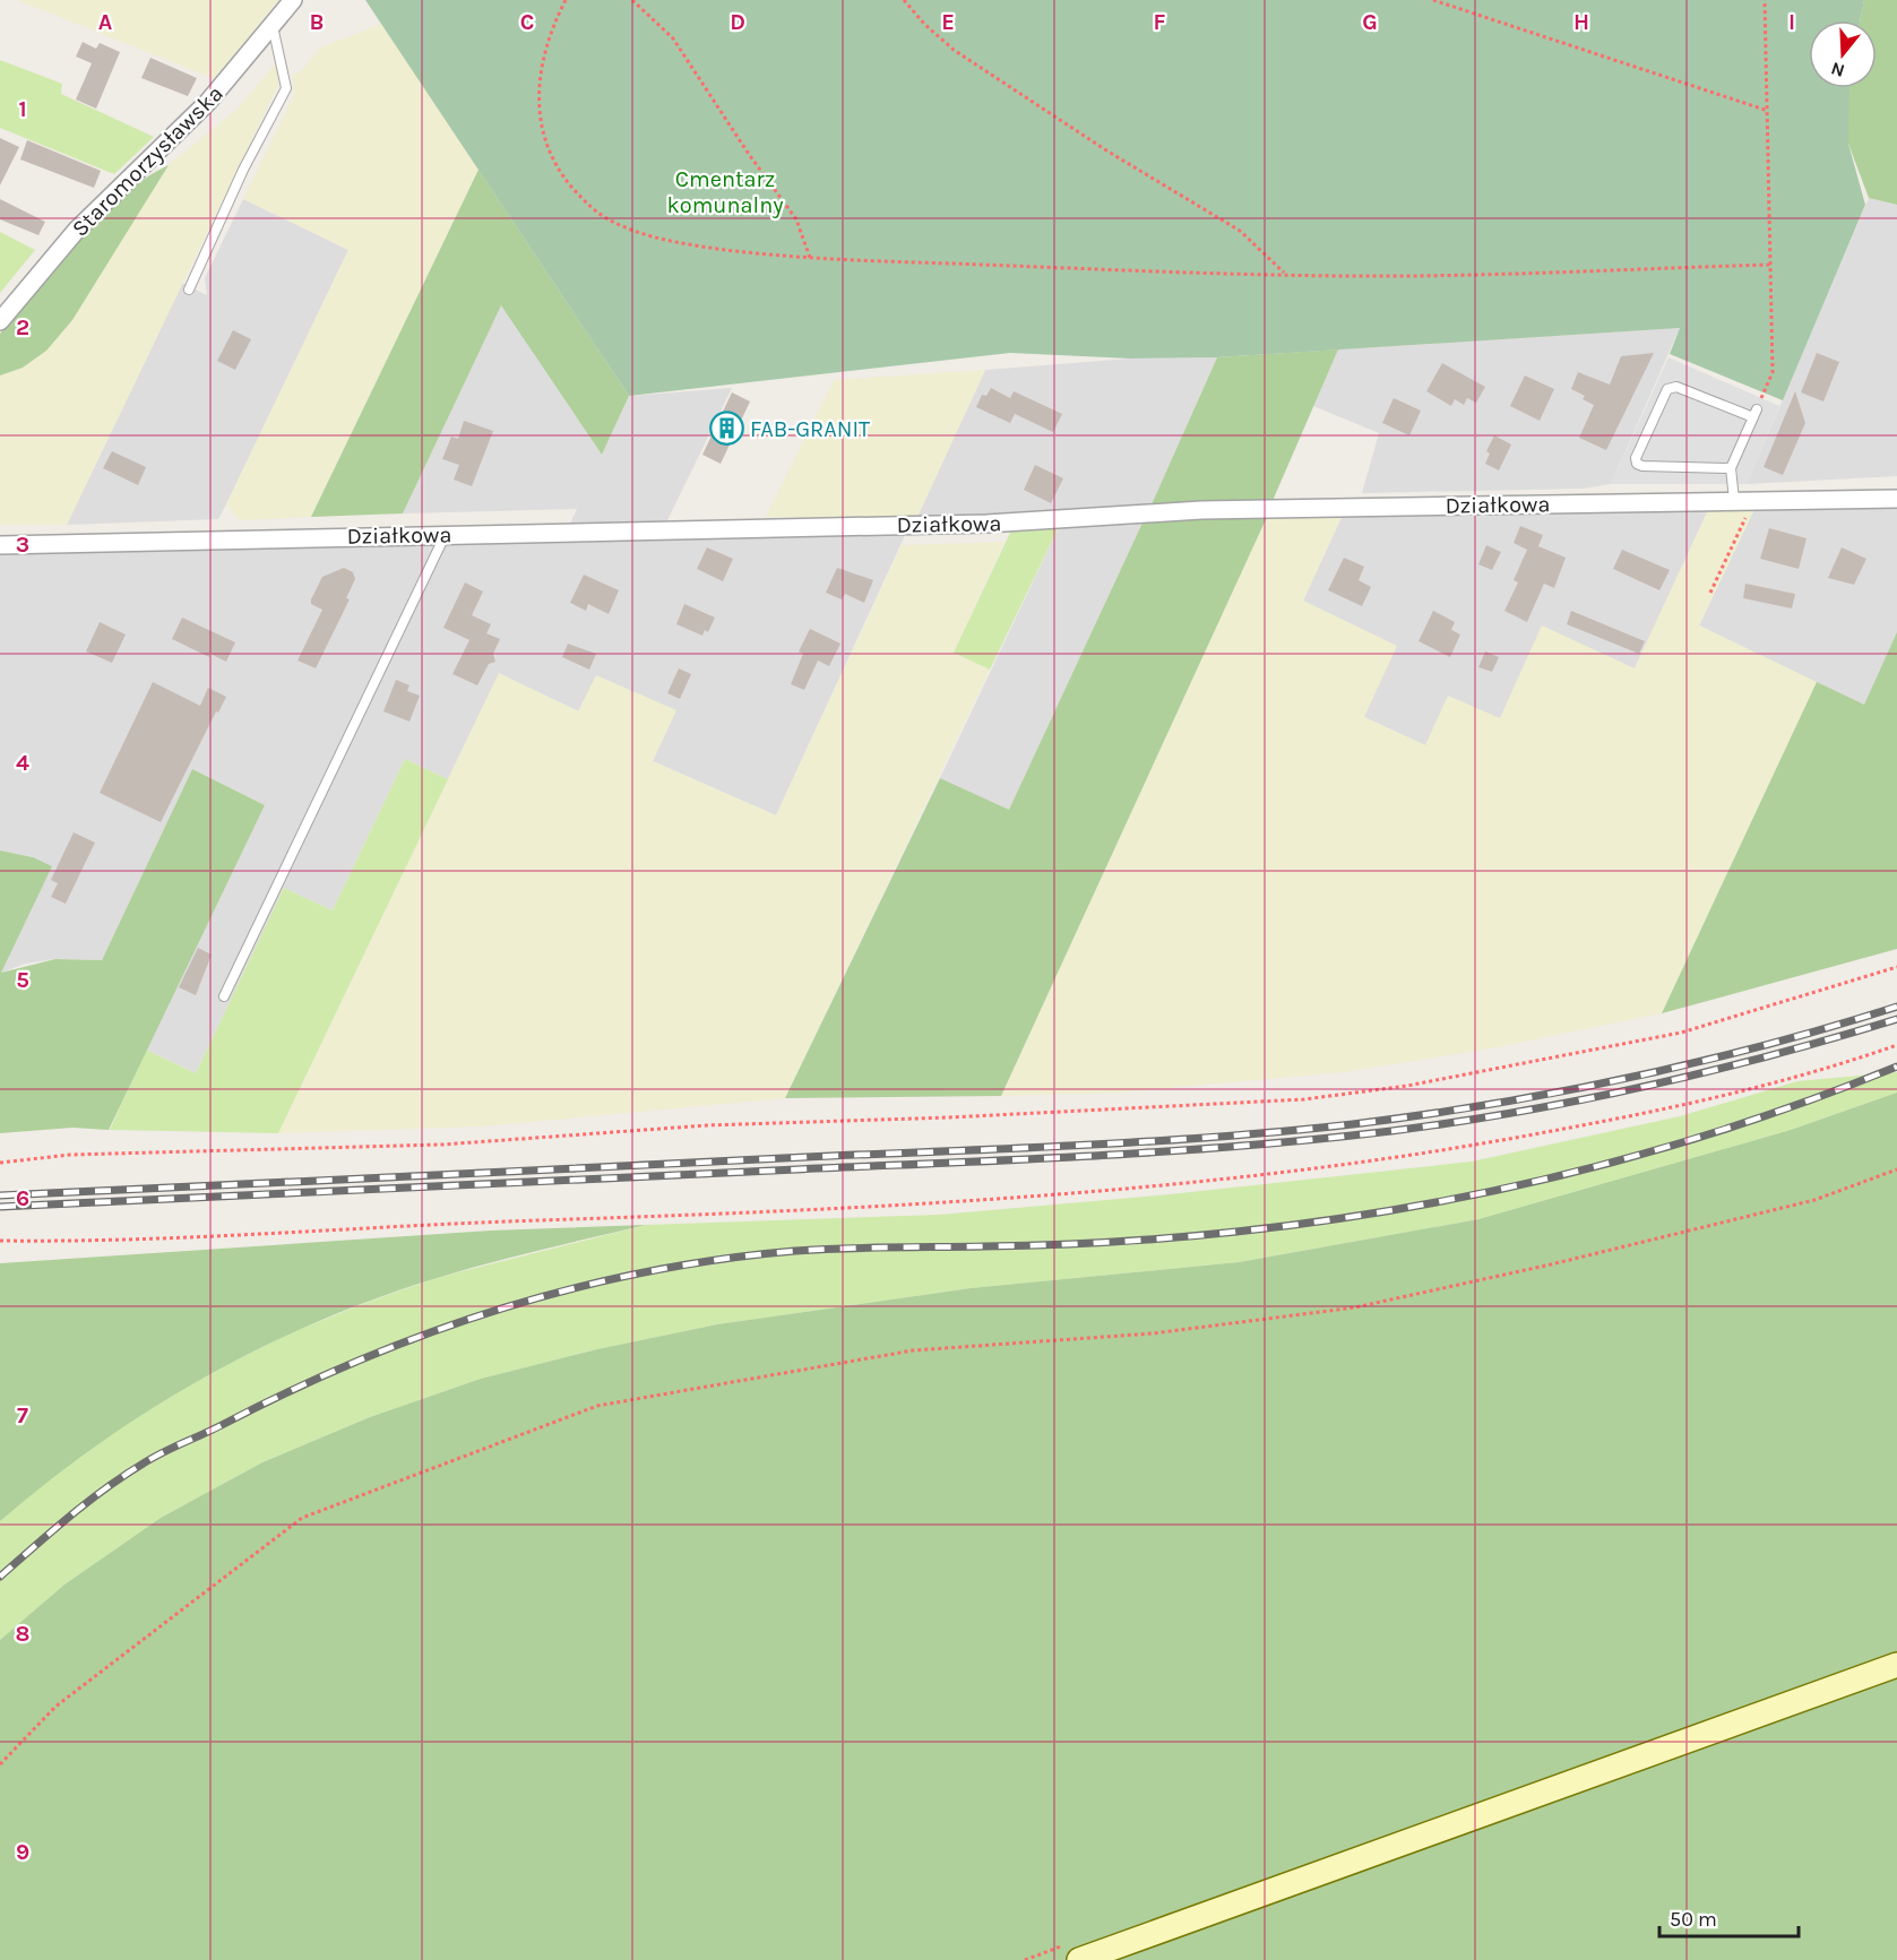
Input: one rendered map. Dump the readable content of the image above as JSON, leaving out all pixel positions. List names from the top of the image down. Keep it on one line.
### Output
{"streets":{"street":["Staromorzysławska","Działkowa"]},"parks":["Cmentarz komunalny"],"places":{"building":["FAB-GRANIT"]},"scale_bar":"50 m","north":"bottom","grid":{"columns":["A","B","C","D","E","F","G","H","I"],"rows":["1","2","3","4","5","6","7","8","9"]}}
